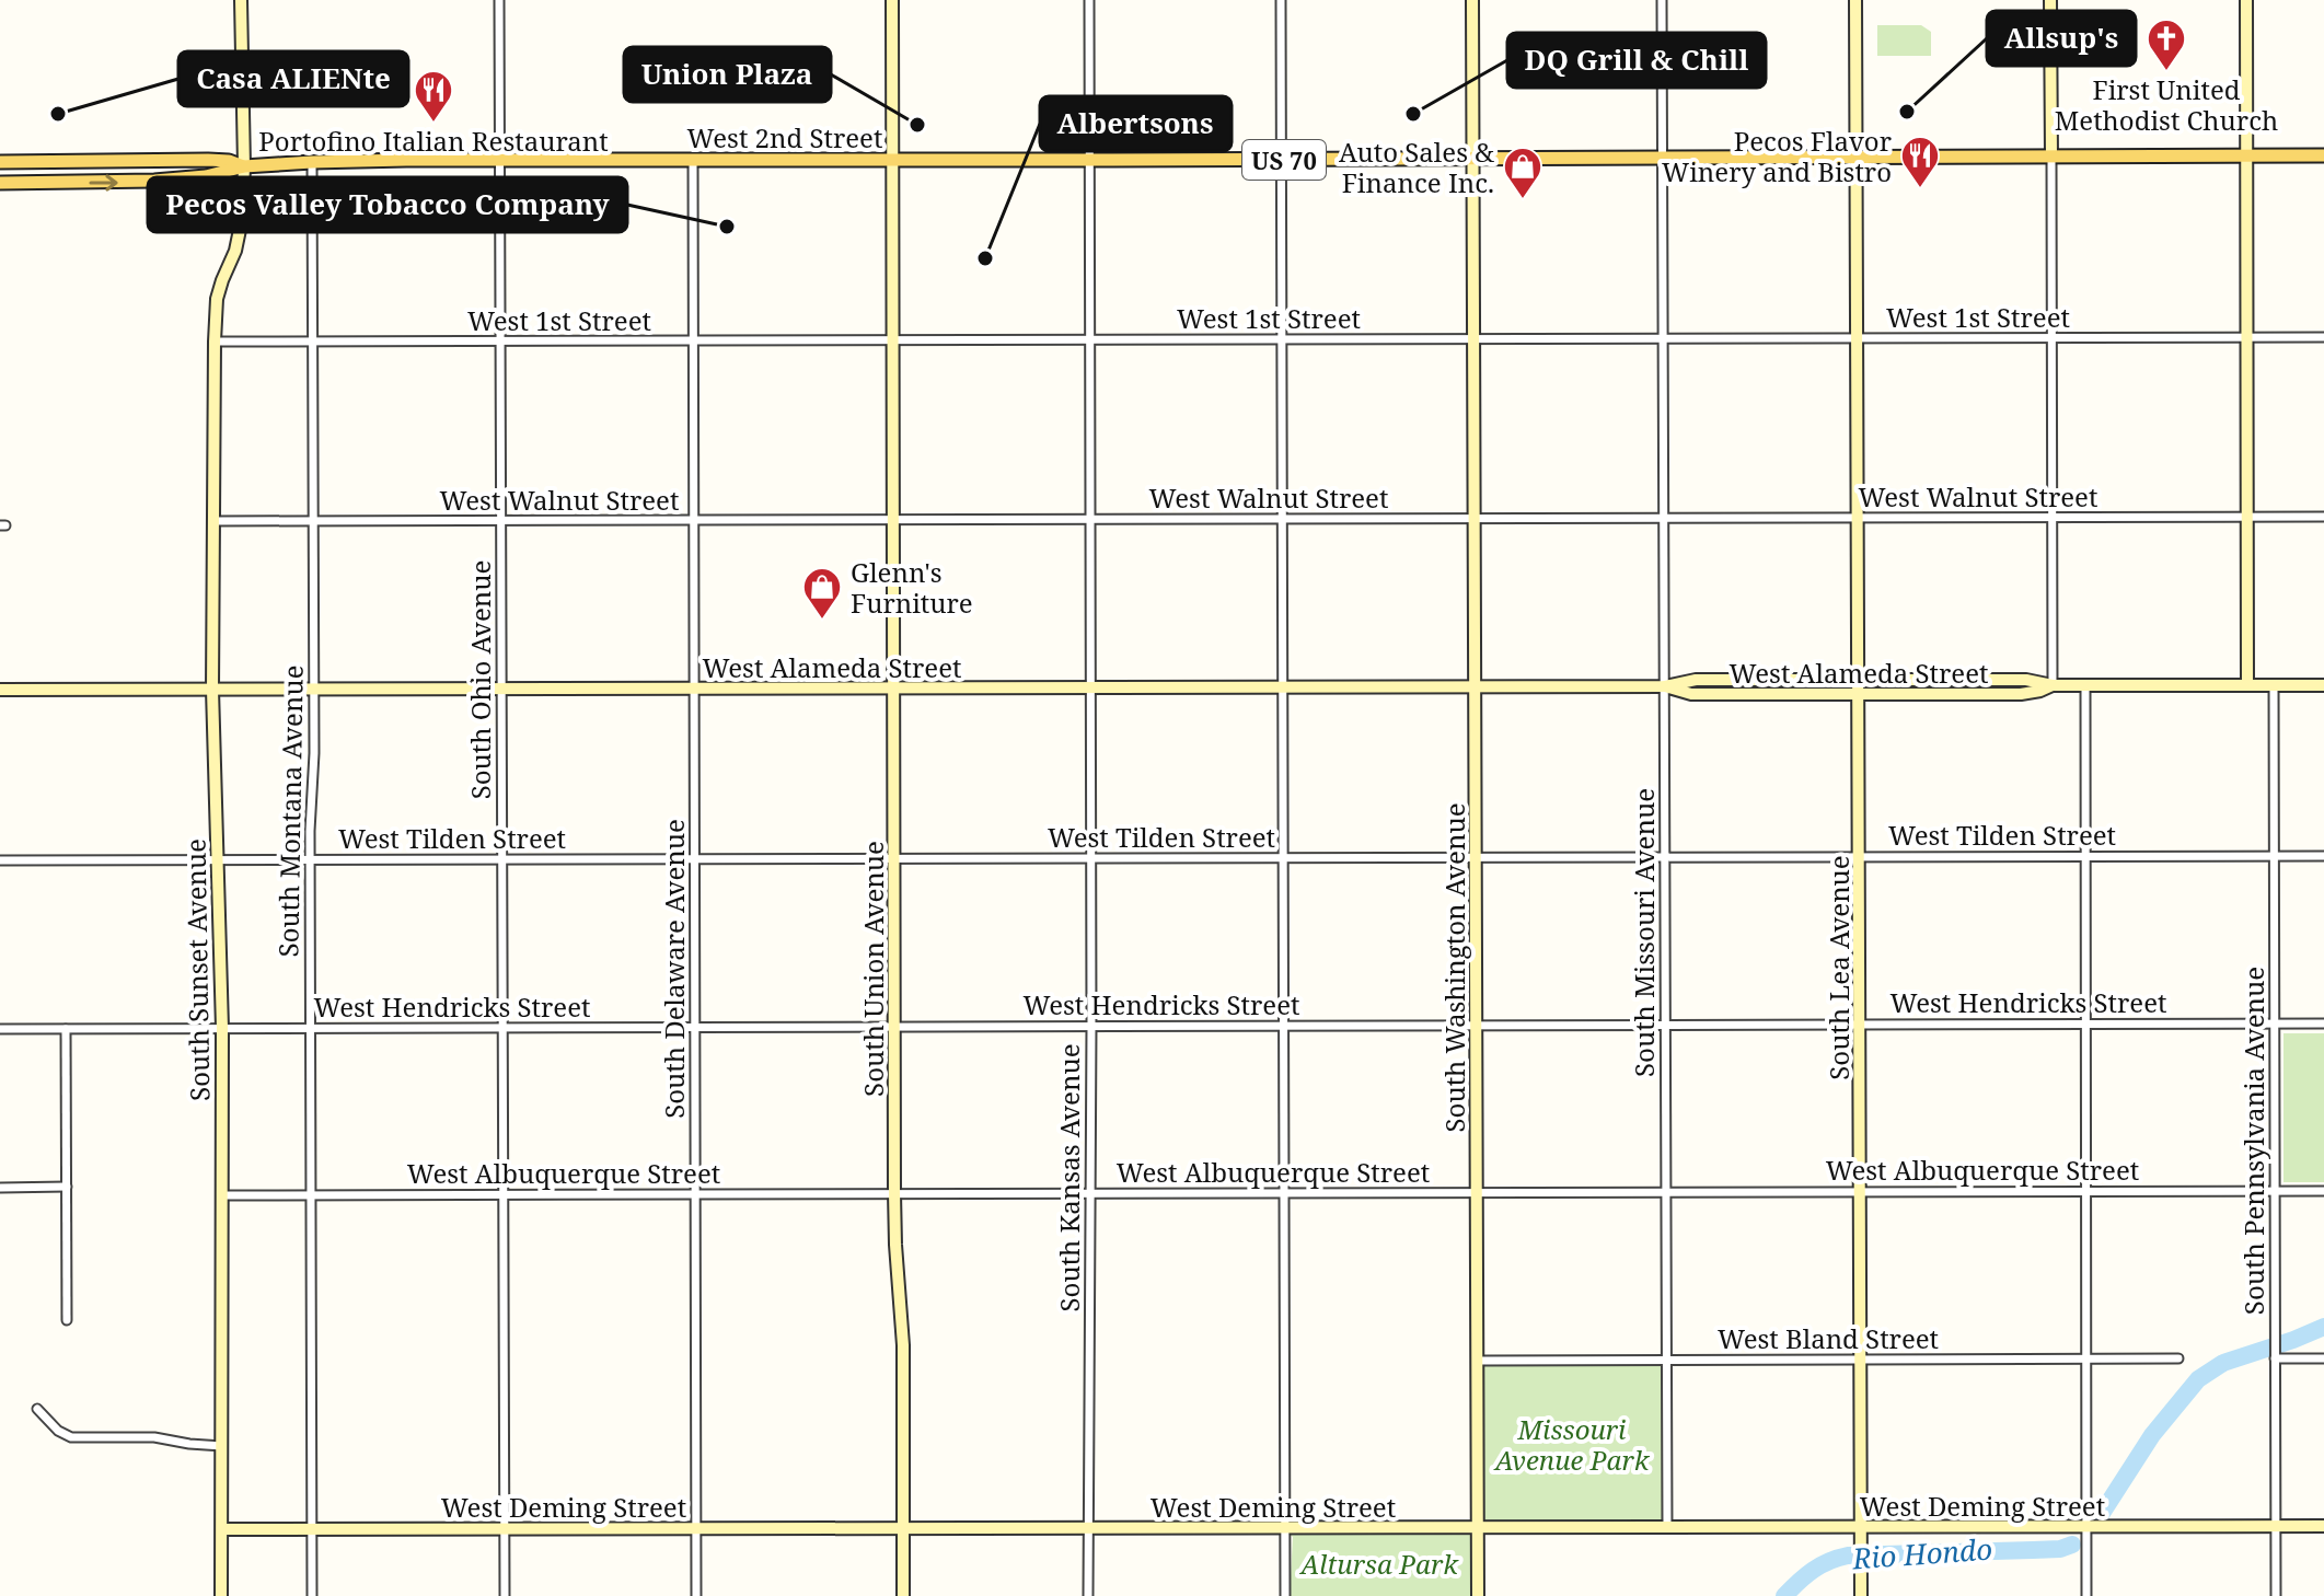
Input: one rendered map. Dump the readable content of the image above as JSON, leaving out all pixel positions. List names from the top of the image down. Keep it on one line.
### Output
{"streets":{"main road":["West 2nd Street","US 70"],"street":["West 1st Street","West Walnut Street","West Alameda Street","South Ohio Avenue","South Montana Avenue","West Tilden Street","South Missouri Avenue","South Washington Avenue","South Lea Avenue","South Delaware Avenue","South Union Avenue","South Sunset Avenue","West Hendricks Street","South Pennsylvania Avenue","West Albuquerque Street","South Kansas Avenue","West Bland Street","West Deming Street"]},"crossings":[["West 2nd Street","South Ohio Avenue"],["West 2nd Street","South Montana Avenue"],["West 2nd Street","South Missouri Avenue"],["West 2nd Street","South Washington Avenue"],["West 2nd Street","South Lea Avenue"],["West 2nd Street","South Delaware Avenue"],["West 2nd Street","South Union Avenue"],["West 2nd Street","South Sunset Avenue"],["West 2nd Street","South Kansas Avenue"],["West 1st Street","South Ohio Avenue"],["West 1st Street","South Montana Avenue"],["West 1st Street","South Missouri Avenue"],["West 1st Street","South Washington Avenue"],["West 1st Street","South Lea Avenue"],["West 1st Street","South Delaware Avenue"],["West 1st Street","South Union Avenue"],["West 1st Street","South Sunset Avenue"],["West 1st Street","South Kansas Avenue"],["West Walnut Street","South Ohio Avenue"],["West Walnut Street","South Montana Avenue"],["West Walnut Street","South Missouri Avenue"],["West Walnut Street","South Washington Avenue"],["West Walnut Street","South Lea Avenue"],["West Walnut Street","South Delaware Avenue"],["West Walnut Street","South Union Avenue"],["West Walnut Street","South Sunset Avenue"],["West Walnut Street","South Kansas Avenue"],["West Alameda Street","South Ohio Avenue"],["West Alameda Street","South Montana Avenue"],["West Alameda Street","South Missouri Avenue"],["West Alameda Street","South Washington Avenue"],["West Alameda Street","South Lea Avenue"],["West Alameda Street","South Delaware Avenue"],["West Alameda Street","South Union Avenue"],["West Alameda Street","South Sunset Avenue"],["West Alameda Street","South Pennsylvania Avenue"],["West Alameda Street","South Kansas Avenue"],["South Ohio Avenue","West Tilden Street"],["South Ohio Avenue","West Hendricks Street"],["South Ohio Avenue","West Albuquerque Street"],["South Ohio Avenue","West Deming Street"],["South Montana Avenue","West Tilden Street"],["South Montana Avenue","West Hendricks Street"],["South Montana Avenue","West Albuquerque Street"],["South Montana Avenue","West Deming Street"],["West Tilden Street","South Missouri Avenue"],["West Tilden Street","South Washington Avenue"],["West Tilden Street","South Lea Avenue"],["West Tilden Street","South Delaware Avenue"],["West Tilden Street","South Union Avenue"],["West Tilden Street","South Sunset Avenue"],["West Tilden Street","South Pennsylvania Avenue"],["West Tilden Street","South Kansas Avenue"],["South Missouri Avenue","West Hendricks Street"],["South Missouri Avenue","West Albuquerque Street"],["South Missouri Avenue","West Bland Street"],["South Missouri Avenue","West Deming Street"],["South Washington Avenue","West Hendricks Street"],["South Washington Avenue","West Albuquerque Street"],["South Washington Avenue","West Bland Street"],["South Washington Avenue","West Deming Street"],["South Lea Avenue","West Hendricks Street"],["South Lea Avenue","West Albuquerque Street"],["South Lea Avenue","West Bland Street"],["South Lea Avenue","West Deming Street"],["South Delaware Avenue","West Hendricks Street"],["South Delaware Avenue","West Albuquerque Street"],["South Delaware Avenue","West Deming Street"],["South Union Avenue","West Hendricks Street"],["South Union Avenue","West Albuquerque Street"],["South Union Avenue","West Deming Street"],["South Sunset Avenue","West Hendricks Street"],["South Sunset Avenue","West Albuquerque Street"],["South Sunset Avenue","West Deming Street"],["West Hendricks Street","South Pennsylvania Avenue"],["West Hendricks Street","South Kansas Avenue"],["South Pennsylvania Avenue","West Albuquerque Street"],["South Pennsylvania Avenue","West Deming Street"],["West Albuquerque Street","South Kansas Avenue"],["South Kansas Avenue","West Deming Street"]],"water":["Rio Hondo"],"parks":["Missouri Avenue Park","Altursa Park"],"places":{"church":["First United Methodist Church"],"other":["Allsup's","Casa ALIENte","DQ Grill & Chill","Union Plaza","Pecos Valley Tobacco Company","Albertsons"],"restaurant":["Portofino Italian Restaurant","Pecos Flavor Winery and Bistro"],"shop":["Auto Sales & Finance Inc.","Glenn's Furniture"]}}
